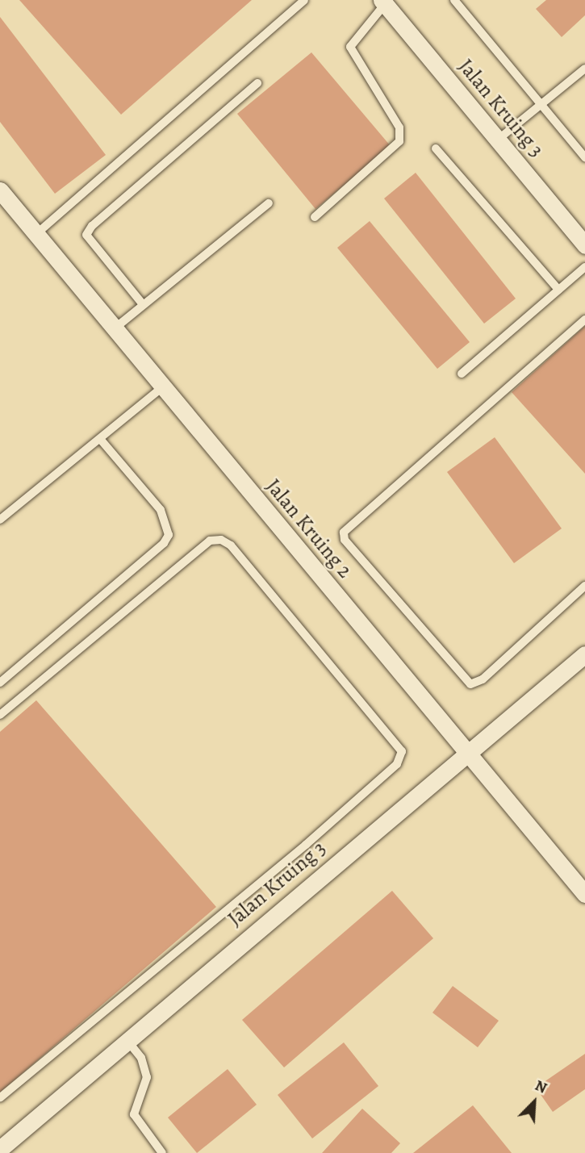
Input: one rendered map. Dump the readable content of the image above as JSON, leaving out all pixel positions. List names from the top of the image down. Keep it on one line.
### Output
{"streets":{"street":["Jalan Kruing 3","Jalan Kruing 2"]},"crossings":[["Jalan Kruing 3","Jalan Kruing 2"]],"north":"top right"}
